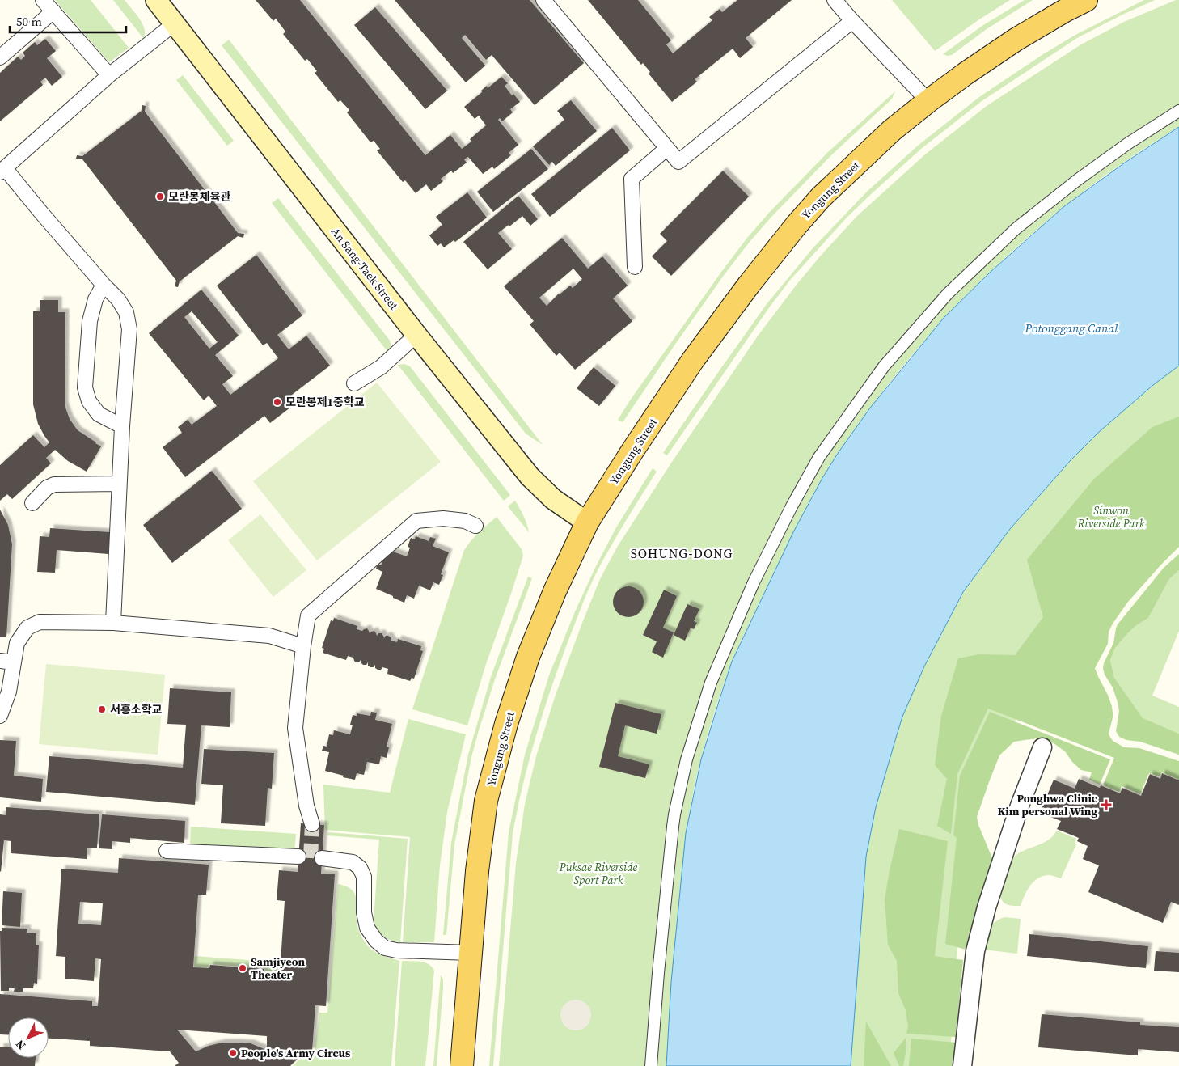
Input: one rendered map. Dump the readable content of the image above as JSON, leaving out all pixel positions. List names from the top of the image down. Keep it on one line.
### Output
{"streets":{"main road":["Yongung Street","An Sang-Taek Street"]},"crossings":[["Yongung Street","An Sang-Taek Street"]],"districts":["SOHUNG-DONG"],"water":["Potonggang Canal"],"parks":["Sinwon Riverside Park","Puksae Riverside Sport Park"],"places":{"other":["모란봉체육관","모란봉제1중학교","서흥소학교","Samjiyeon Theater","People's Army Circus"],"health":["Ponghwa Clinic Kim personal Wing"]},"scale_bar":"50 m","north":"bottom left"}
